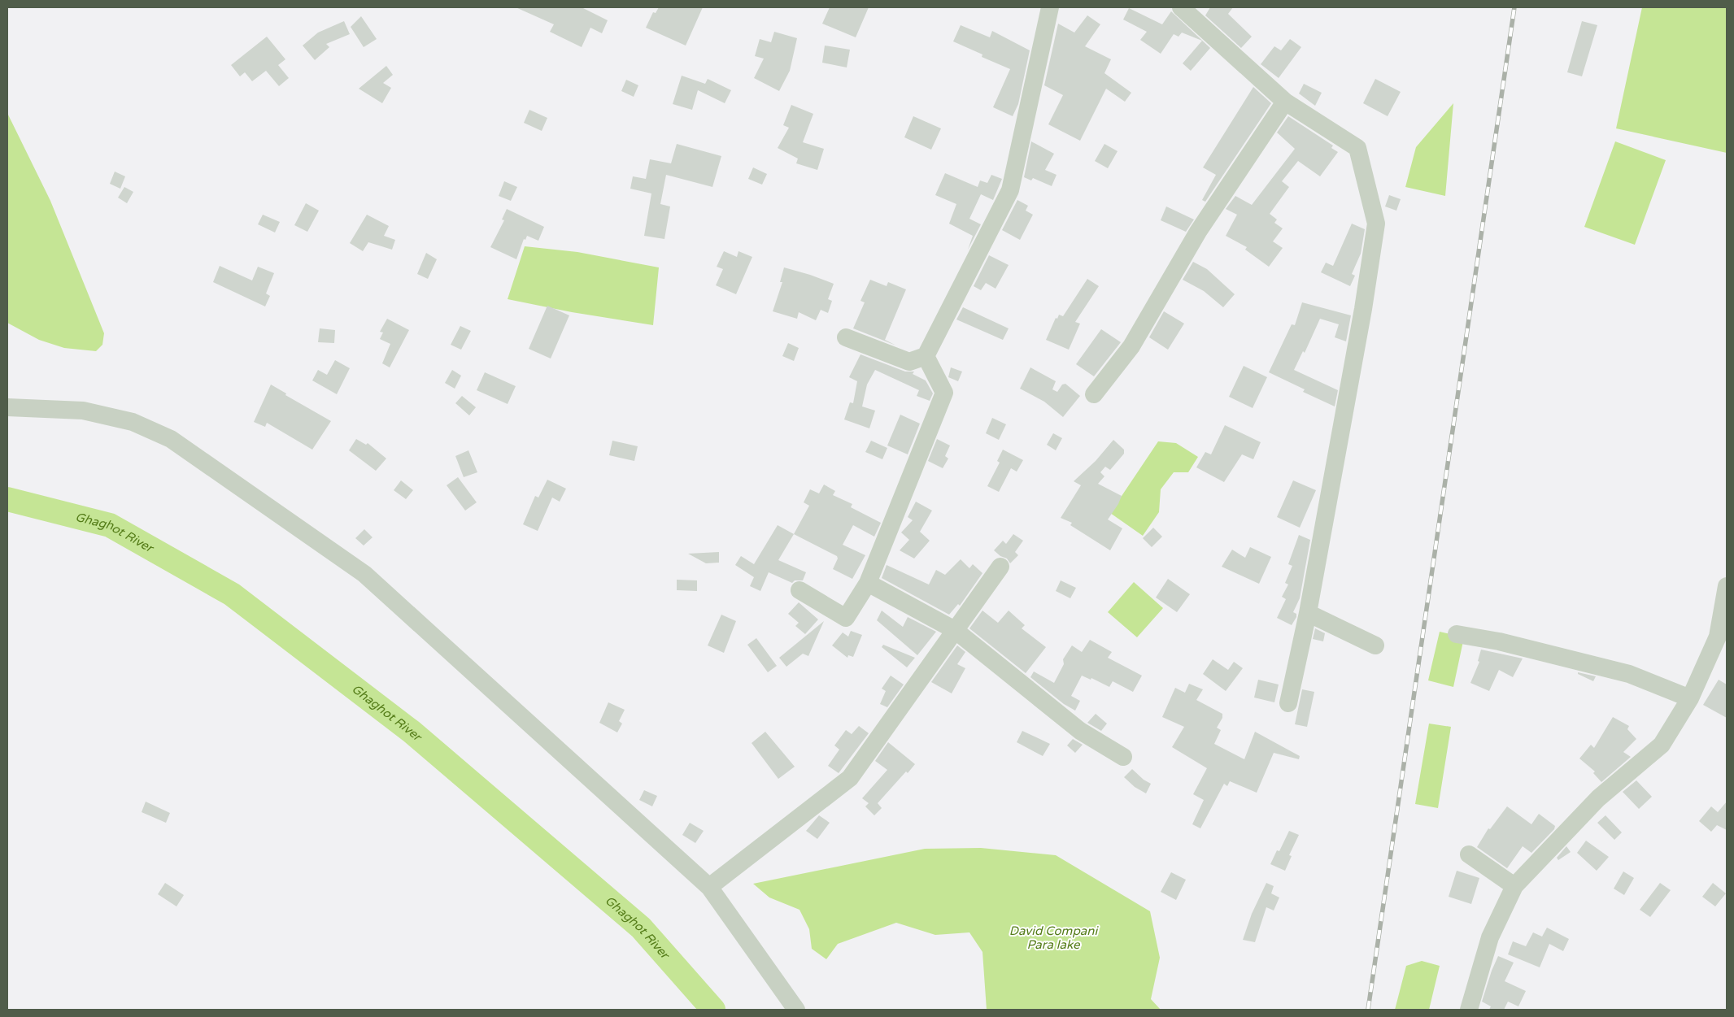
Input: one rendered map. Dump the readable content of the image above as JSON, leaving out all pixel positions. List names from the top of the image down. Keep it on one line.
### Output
{"water":["Ghaghot River","David Compani Para lake"]}
